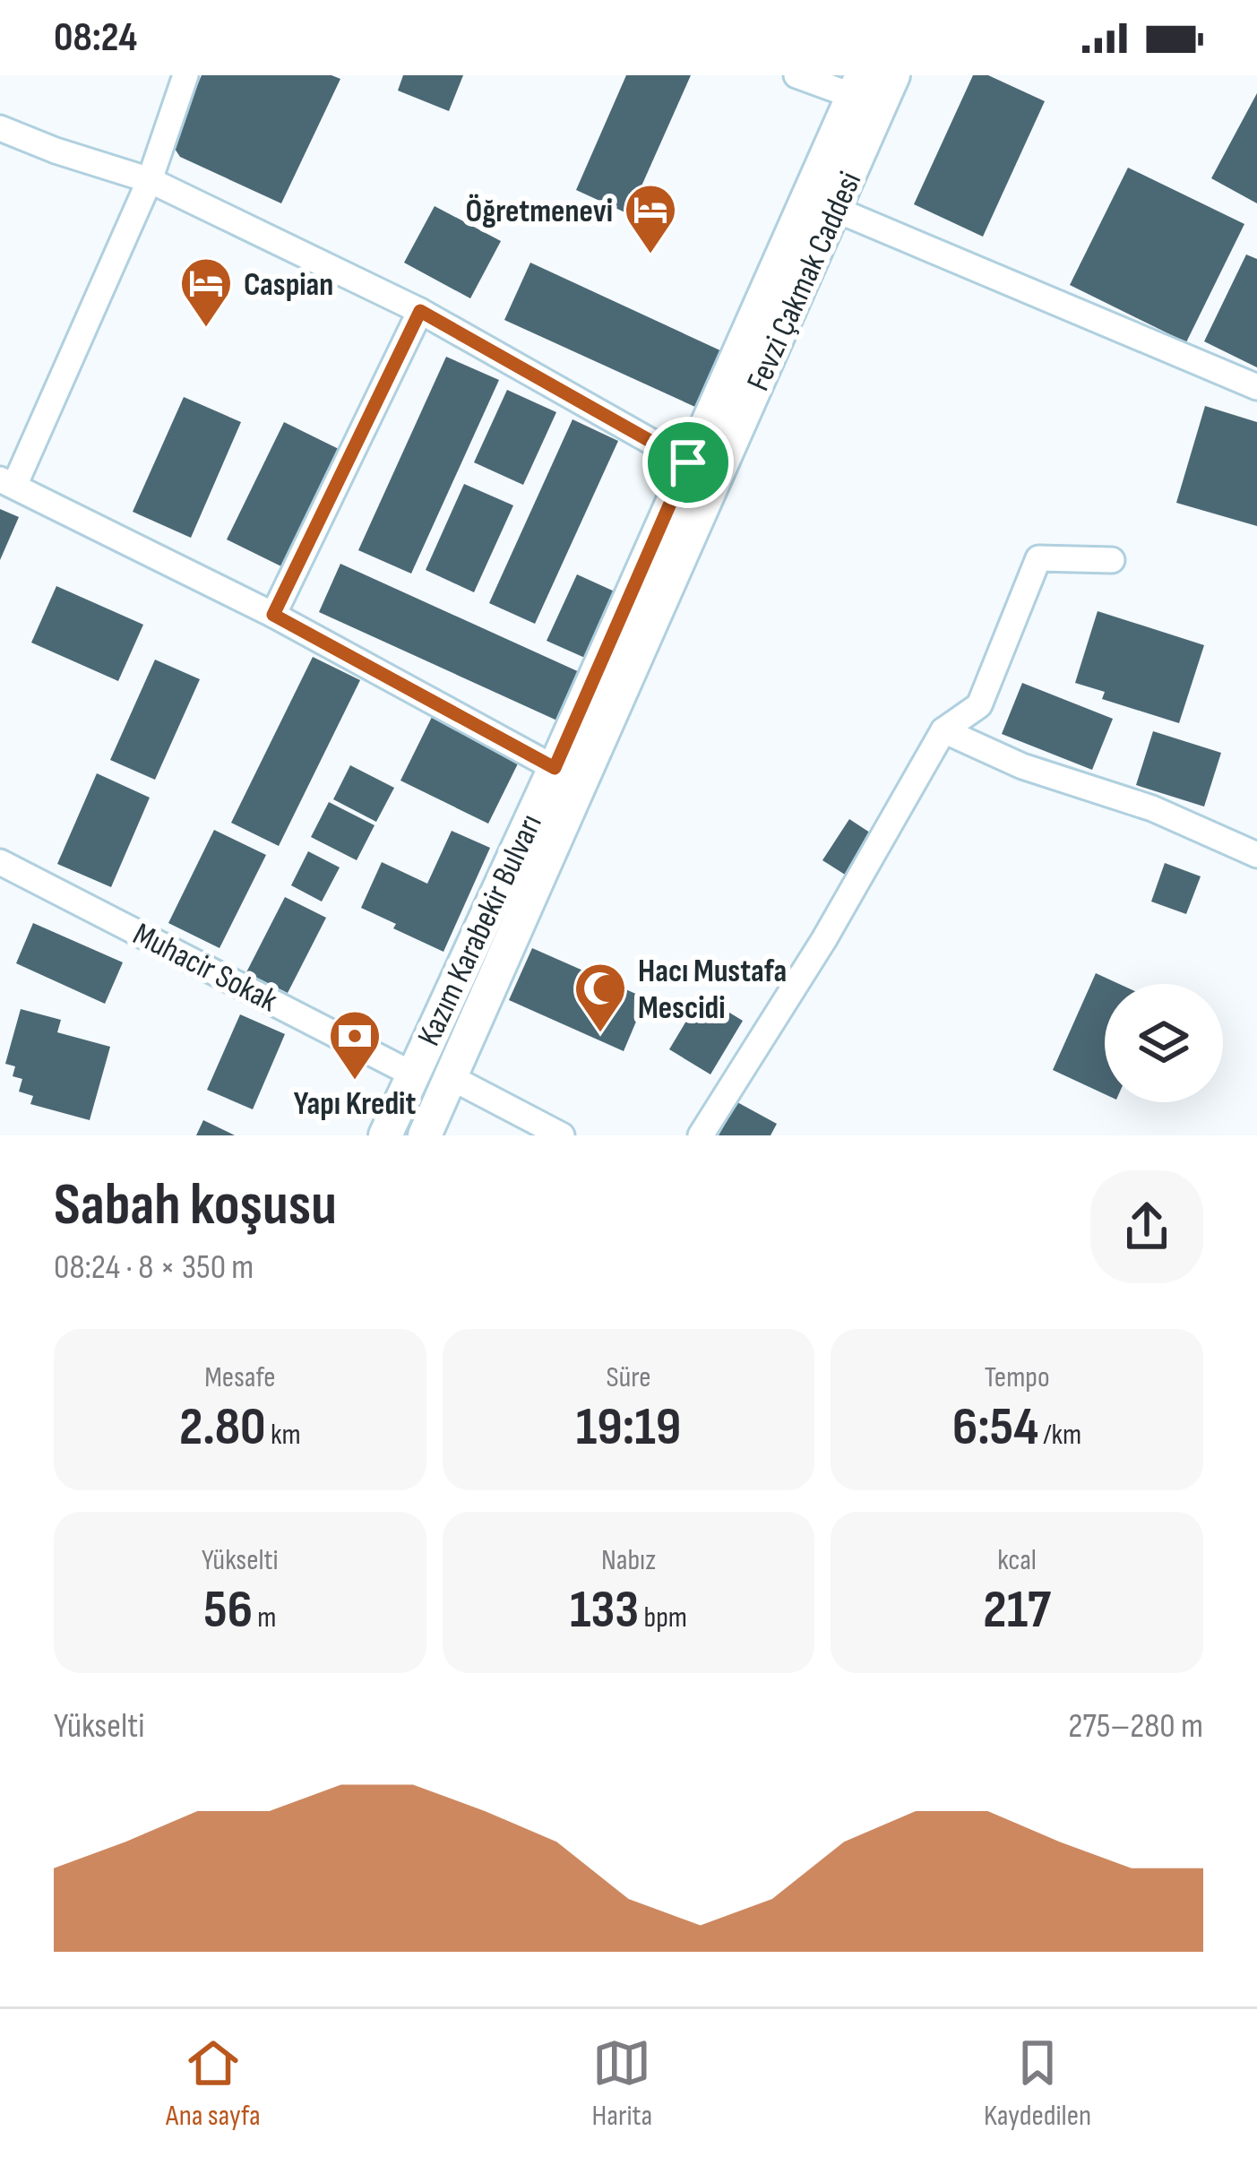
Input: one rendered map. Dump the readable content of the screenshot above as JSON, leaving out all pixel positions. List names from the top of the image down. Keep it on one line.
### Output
{"streets":{"main road":["Fevzi Çakmak Caddesi","Kazım Karabekir Bulvarı"],"street":["Muhacir Sokak"]},"crossings":[["Kazım Karabekir Bulvarı","Muhacir Sokak"]],"places":{"hotel":["Öğretmenevi","Caspian"],"mosque":["Hacı Mustafa Mescidi"],"bank":["Yapı Kredit"]},"page":{"status":"08:24","heading":["Sabah koşusu","08:24 · 8 × 350 m"],"stats":[["Mesafe","2.80 km"],["Süre","19:19"],["Tempo","6:54 /km"],["Yükselti","56 m"],["Nabız","133 bpm"],["kcal","217"]],"chart":["Yükselti","275–280 m"],"tabs":["Ana sayfa","Harita","Kaydedilen"]}}
